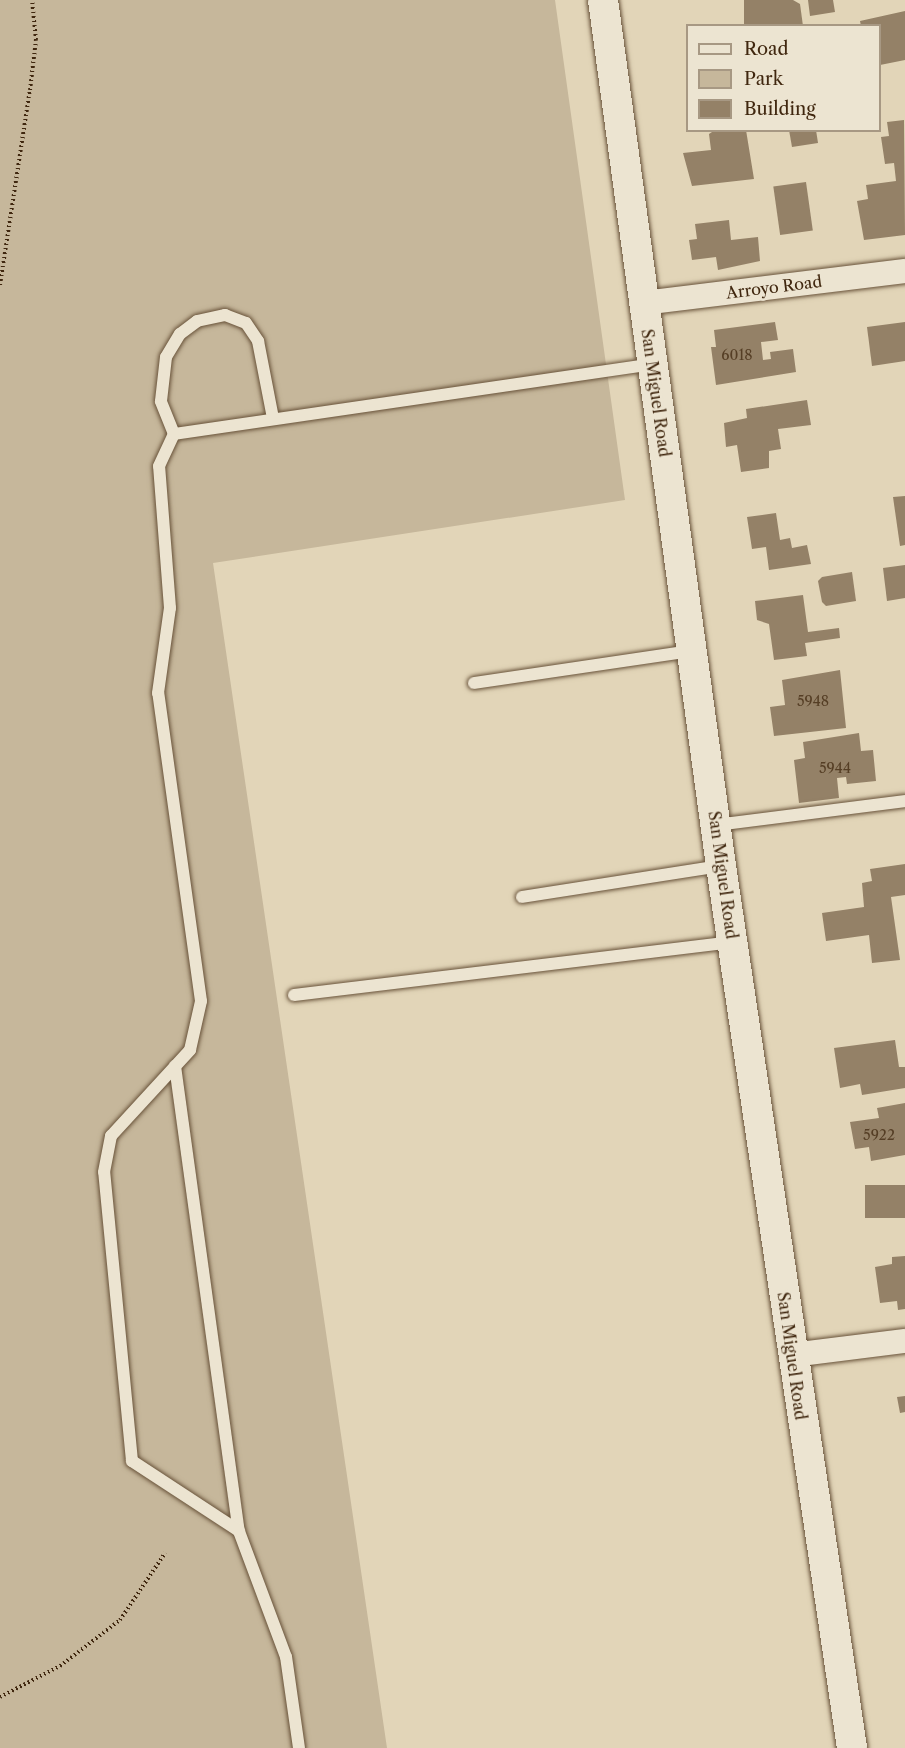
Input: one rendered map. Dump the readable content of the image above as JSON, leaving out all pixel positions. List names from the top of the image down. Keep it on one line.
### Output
{"streets":{"street":["Arroyo Road","San Miguel Road"]},"crossings":[["Arroyo Road","San Miguel Road"]],"house_numbers":["6018","5948","5944","5922"],"legend":["Road","Park","Building"]}
